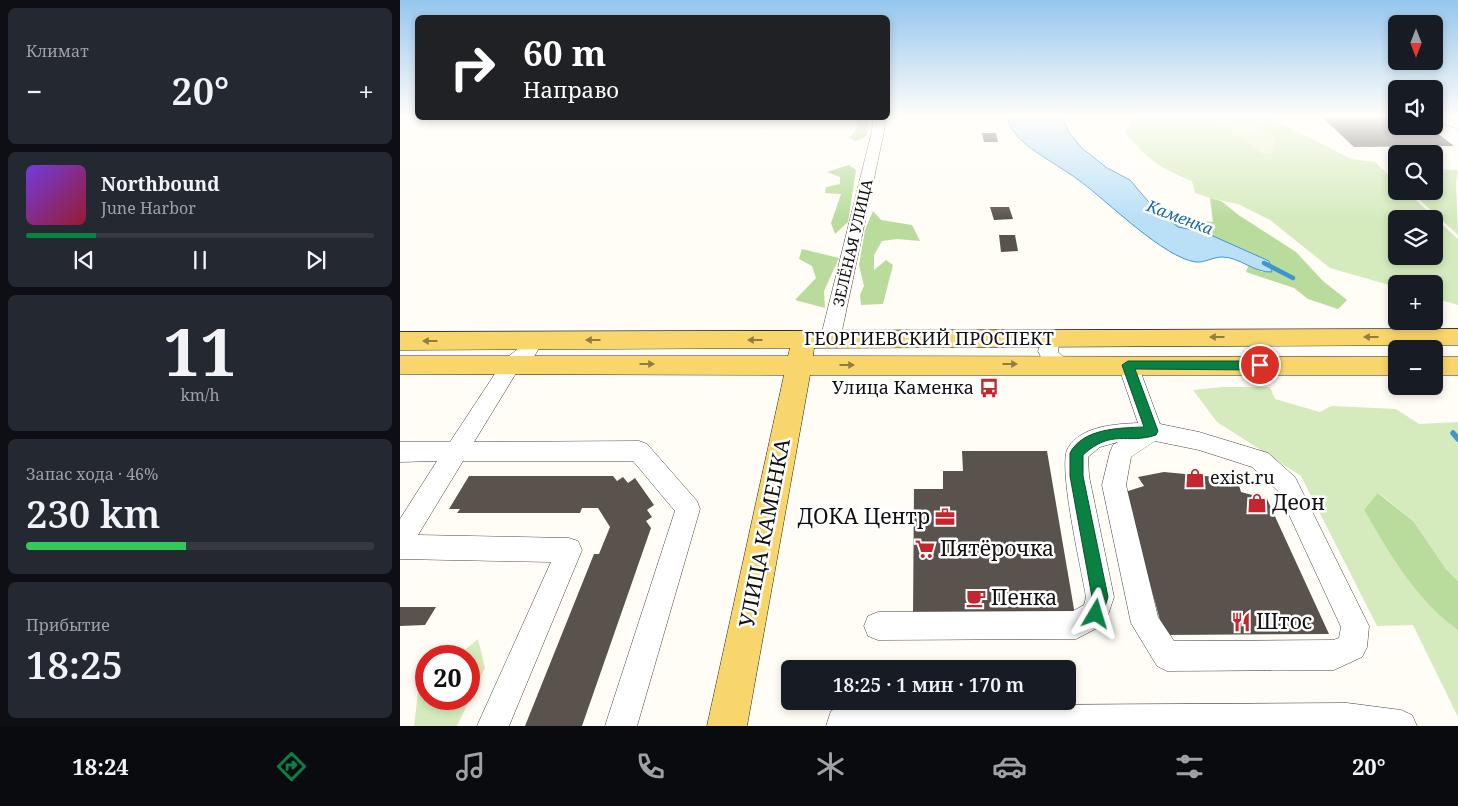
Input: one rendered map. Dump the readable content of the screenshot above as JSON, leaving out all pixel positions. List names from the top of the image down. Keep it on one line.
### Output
{"streets":{"main road":["ГЕОРГИЕВСКИЙ ПРОСПЕКТ","УЛИЦА КАМЕНКА"],"street":["ЗЕЛЁНАЯ УЛИЦА"]},"crossings":[["ЗЕЛЁНАЯ УЛИЦА","ГЕОРГИЕВСКИЙ ПРОСПЕКТ"],["ГЕОРГИЕВСКИЙ ПРОСПЕКТ","УЛИЦА КАМЕНКА"]],"water":["Каменка"],"places":{"bus stop":["Улица Каменка"],"shop":["exist.ru","Деон"],"office":["ДОКА Центр"],"supermarket":["Пятёрочка"],"cafe":["Пенка"],"restaurant":["Штос"]},"north":"bottom","page":{"tile":["Климат",["11","km/h"],["Запас хода · 46%","230 km"],["Прибытие","18:25"]],"map_buttons":["+","−"],"turn":["60 m","Направо"],"heat":["−","20°","+"],"song":["Northbound","June Harbor"],"limit":"20","trip":"18:25 · 1 мин · 170 m","tabs":["18:24","20°"]}}
